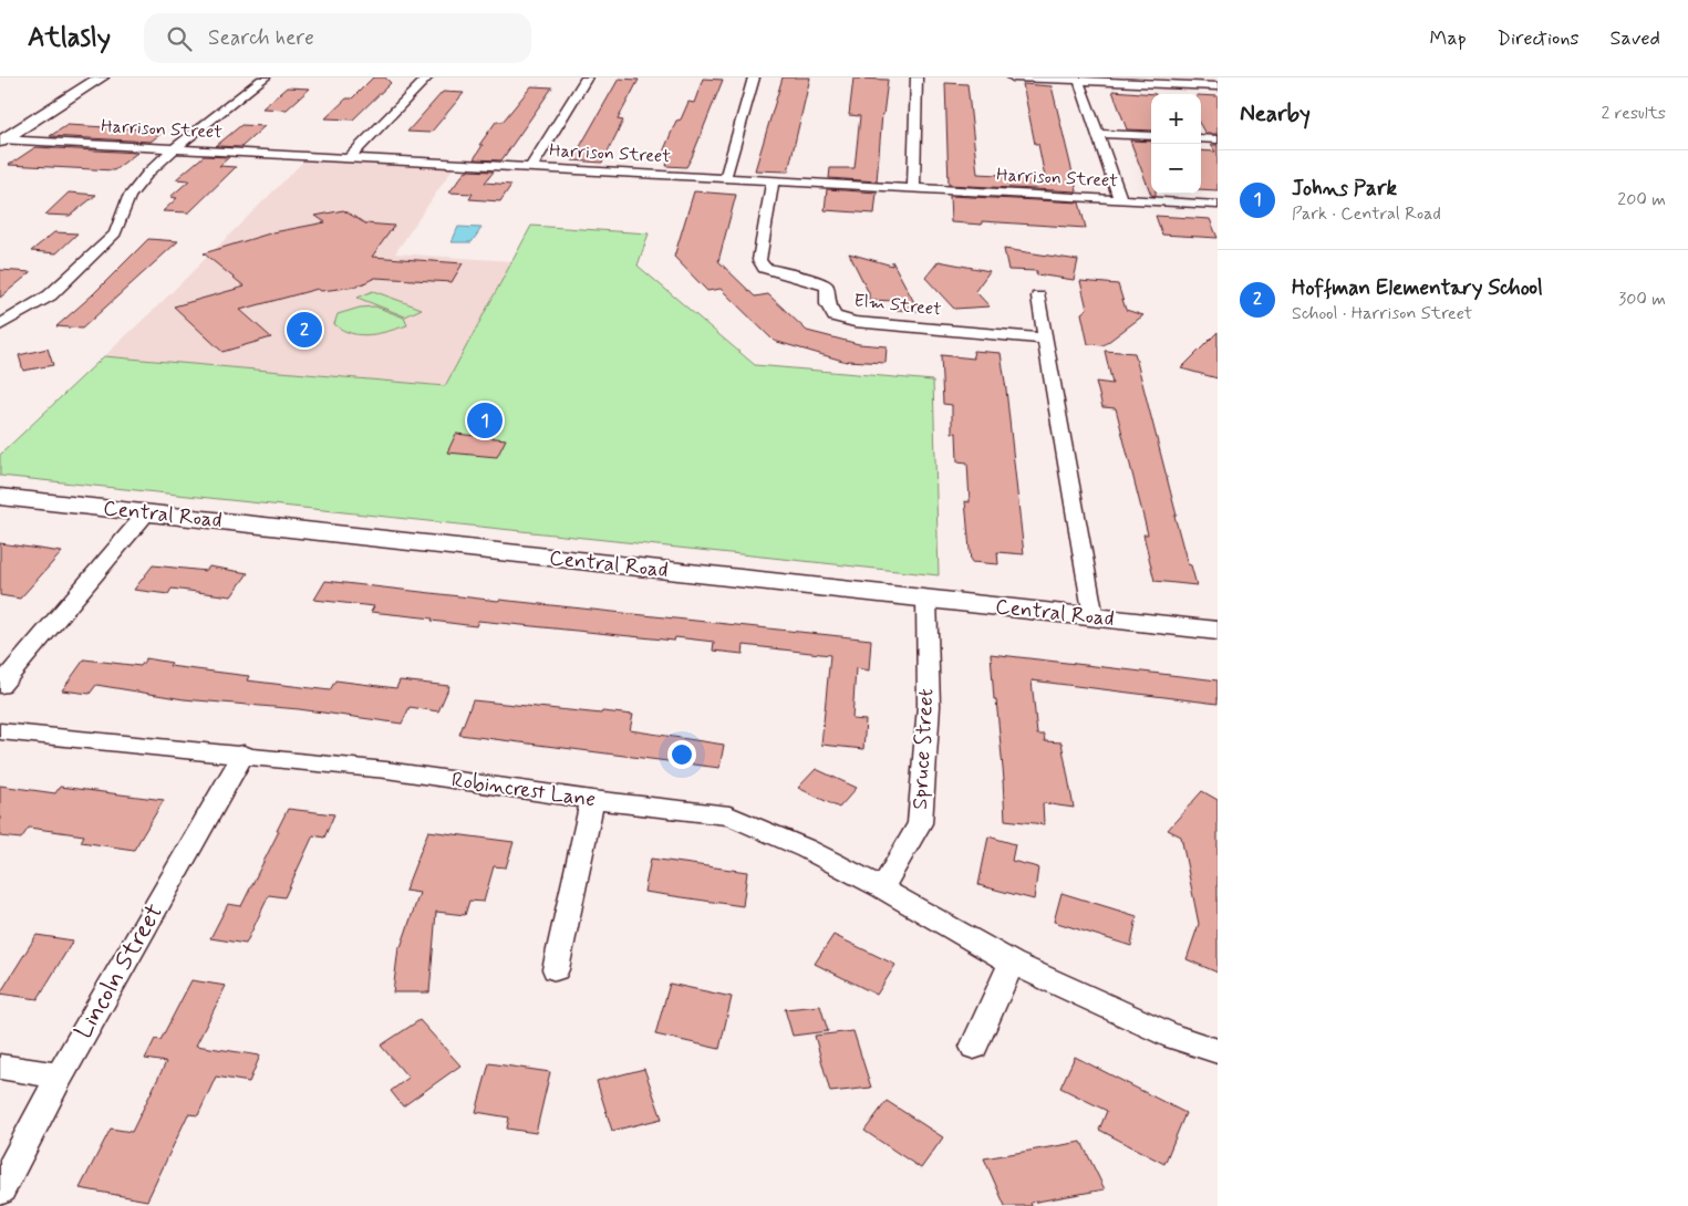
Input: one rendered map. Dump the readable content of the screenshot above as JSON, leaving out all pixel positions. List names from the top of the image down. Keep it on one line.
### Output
{"streets":{"main road":["Central Road"],"street":["Harrison Street","Elm Street","Spruce Street","Robincrest Lane","Lincoln Street"]},"crossings":[["Harrison Street","Elm Street"],["Central Road","Spruce Street"],["Spruce Street","Robincrest Lane"],["Robincrest Lane","Lincoln Street"]],"page":{"header":"Atlasly","search":"Search here","nav":["Map","Directions","Saved"],"heading":["Nearby","2 results"],"map_buttons":["+","−"],"list":[{"mark":"1","name":"Johns Park","note":"Park · Central Road","value":"200 m"},{"mark":"2","name":"Hoffman Elementary School","note":"School · Harrison Street","value":"300 m"}],"pins":["2","1"]}}
